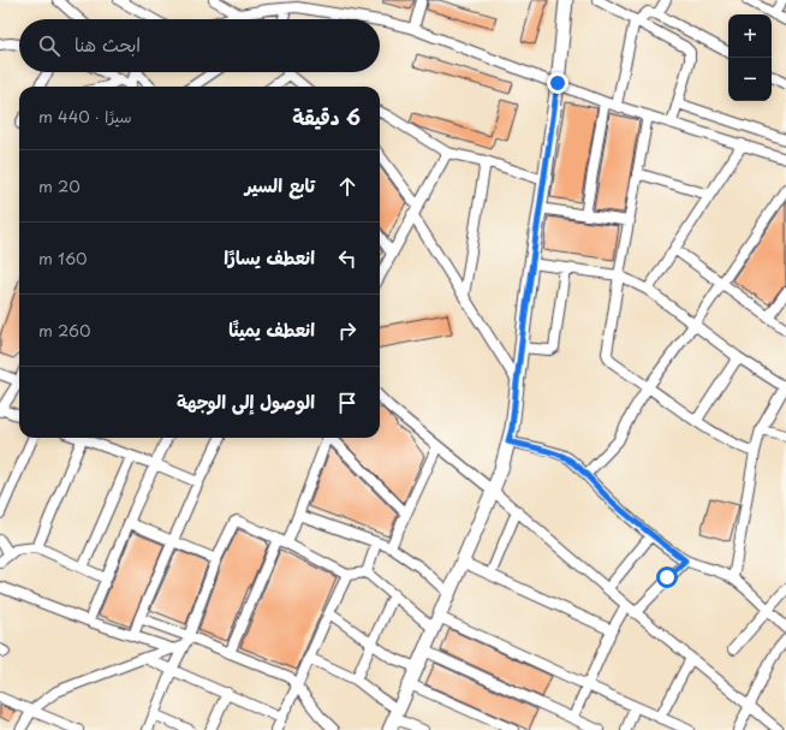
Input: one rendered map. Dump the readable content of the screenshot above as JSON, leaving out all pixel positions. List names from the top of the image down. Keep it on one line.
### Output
{"page":{"map_buttons":["+","−"],"search":"ابحث هنا","heading":["6 دقيقة","سيرًا · 440 m"],"list":[["تابع السير","20 m"],["انعطف يسارًا","160 m"],["انعطف يمينًا","260 m"],"الوصول إلى الوجهة"]}}
